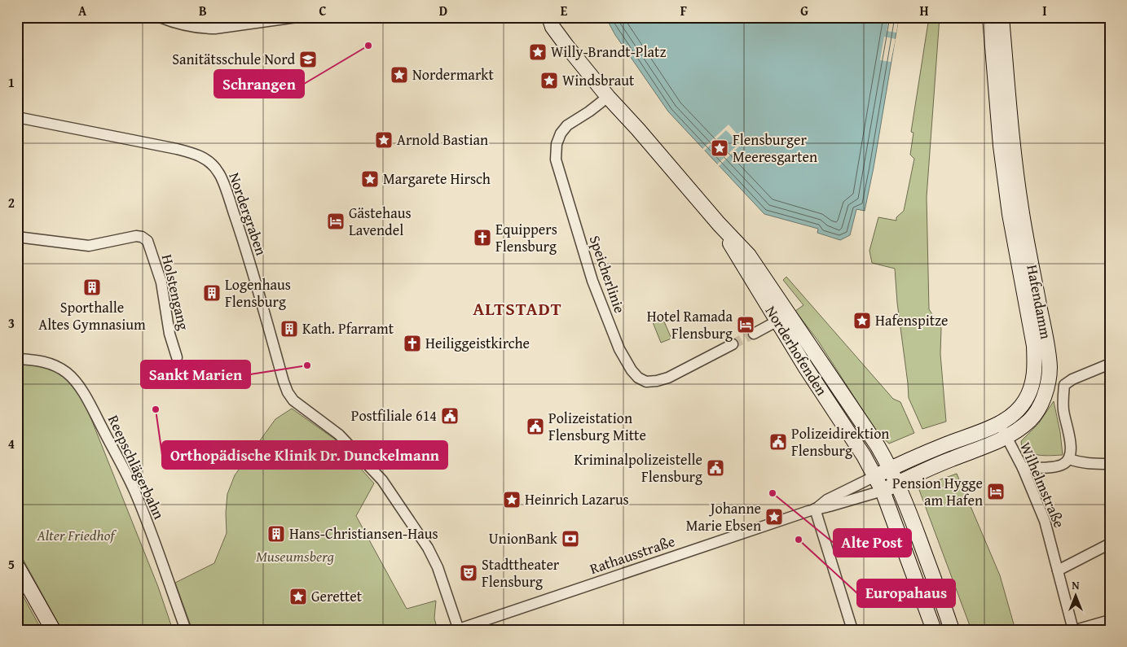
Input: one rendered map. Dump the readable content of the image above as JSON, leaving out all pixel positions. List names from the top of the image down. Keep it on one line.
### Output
{"streets":{"main road":["Hafendamm","Norderhofenden"],"street":["Nordergraben","Speicherlinie","Holstengang","Reepschlägerbahn","Wilhelmstraße","Rathausstraße"]},"crossings":[["Nordergraben","Rathausstraße"],["Speicherlinie","Norderhofenden"],["Hafendamm","Norderhofenden"],["Hafendamm","Wilhelmstraße"],["Hafendamm","Rathausstraße"],["Norderhofenden","Rathausstraße"]],"districts":["ALTSTADT"],"parks":["Alter Friedhof","Museumsberg"],"places":{"other":["Schrangen","Sankt Marien","Orthopädische Klinik Dr. Dunckelmann","Alte Post","Europahaus"],"place":["Willy-Brandt-Platz","Nordermarkt","Windsbraut","Arnold Bastian","Flensburger Meeresgarten","Margarete Hirsch","Hafenspitze","Heinrich Lazarus","Johanne Marie Ebsen","Gerettet"],"school or university":["Sanitätsschule Nord"],"hotel":["Gästehaus Lavendel","Hotel Ramada Flensburg","Pension Hygge am Hafen"],"church":["Equippers Flensburg","Heiliggeistkirche"],"building":["Sporthalle Altes Gymnasium","Logenhaus Flensburg","Kath. Pfarramt","Hans-Christiansen-Haus"],"public building":["Postfiliale 614","Polizeistation Flensburg Mitte","Polizeidirektion Flensburg","Kriminalpolizeistelle Flensburg"],"bank":["UnionBank"],"theatre":["Stadttheater Flensburg"]},"north":"top","grid":{"columns":["A","B","C","D","E","F","G","H","I"],"rows":["1","2","3","4","5"]}}
